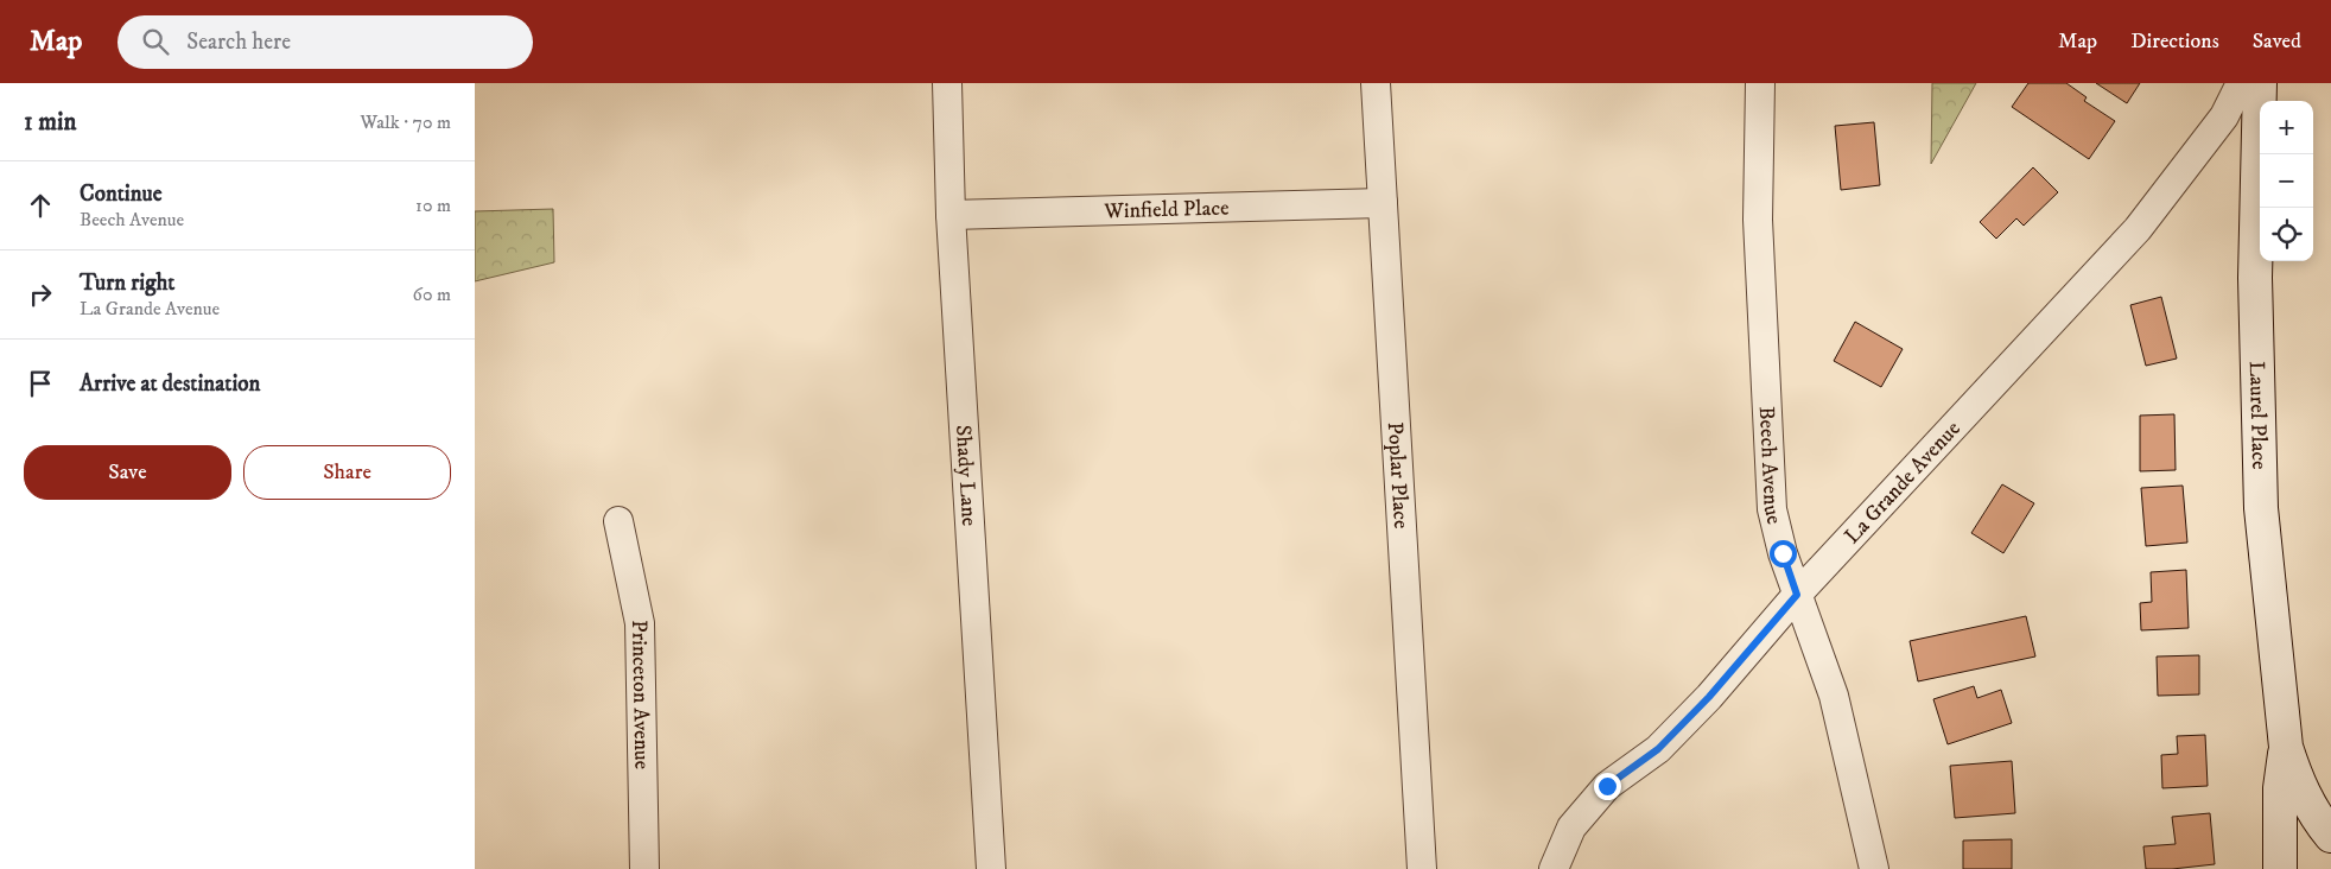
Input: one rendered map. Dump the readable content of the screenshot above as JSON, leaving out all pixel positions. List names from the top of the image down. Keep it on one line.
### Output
{"streets":{"street":["Winfield Place","Laurel Place","Beech Avenue","Shady Lane","Poplar Place","La Grande Avenue","Princeton Avenue"]},"crossings":[["Winfield Place","Shady Lane"],["Winfield Place","Poplar Place"],["Beech Avenue","La Grande Avenue"]],"page":{"header":"Map","search":"Search here","nav":["Map","Directions","Saved"],"heading":["1 min","Walk · 70 m"],"map_buttons":["+","−"],"list":[["Continue","Beech Avenue","10 m"],["Turn right","La Grande Avenue","60 m"],"Arrive at destination"],"buttons":["Save","Share"]}}
